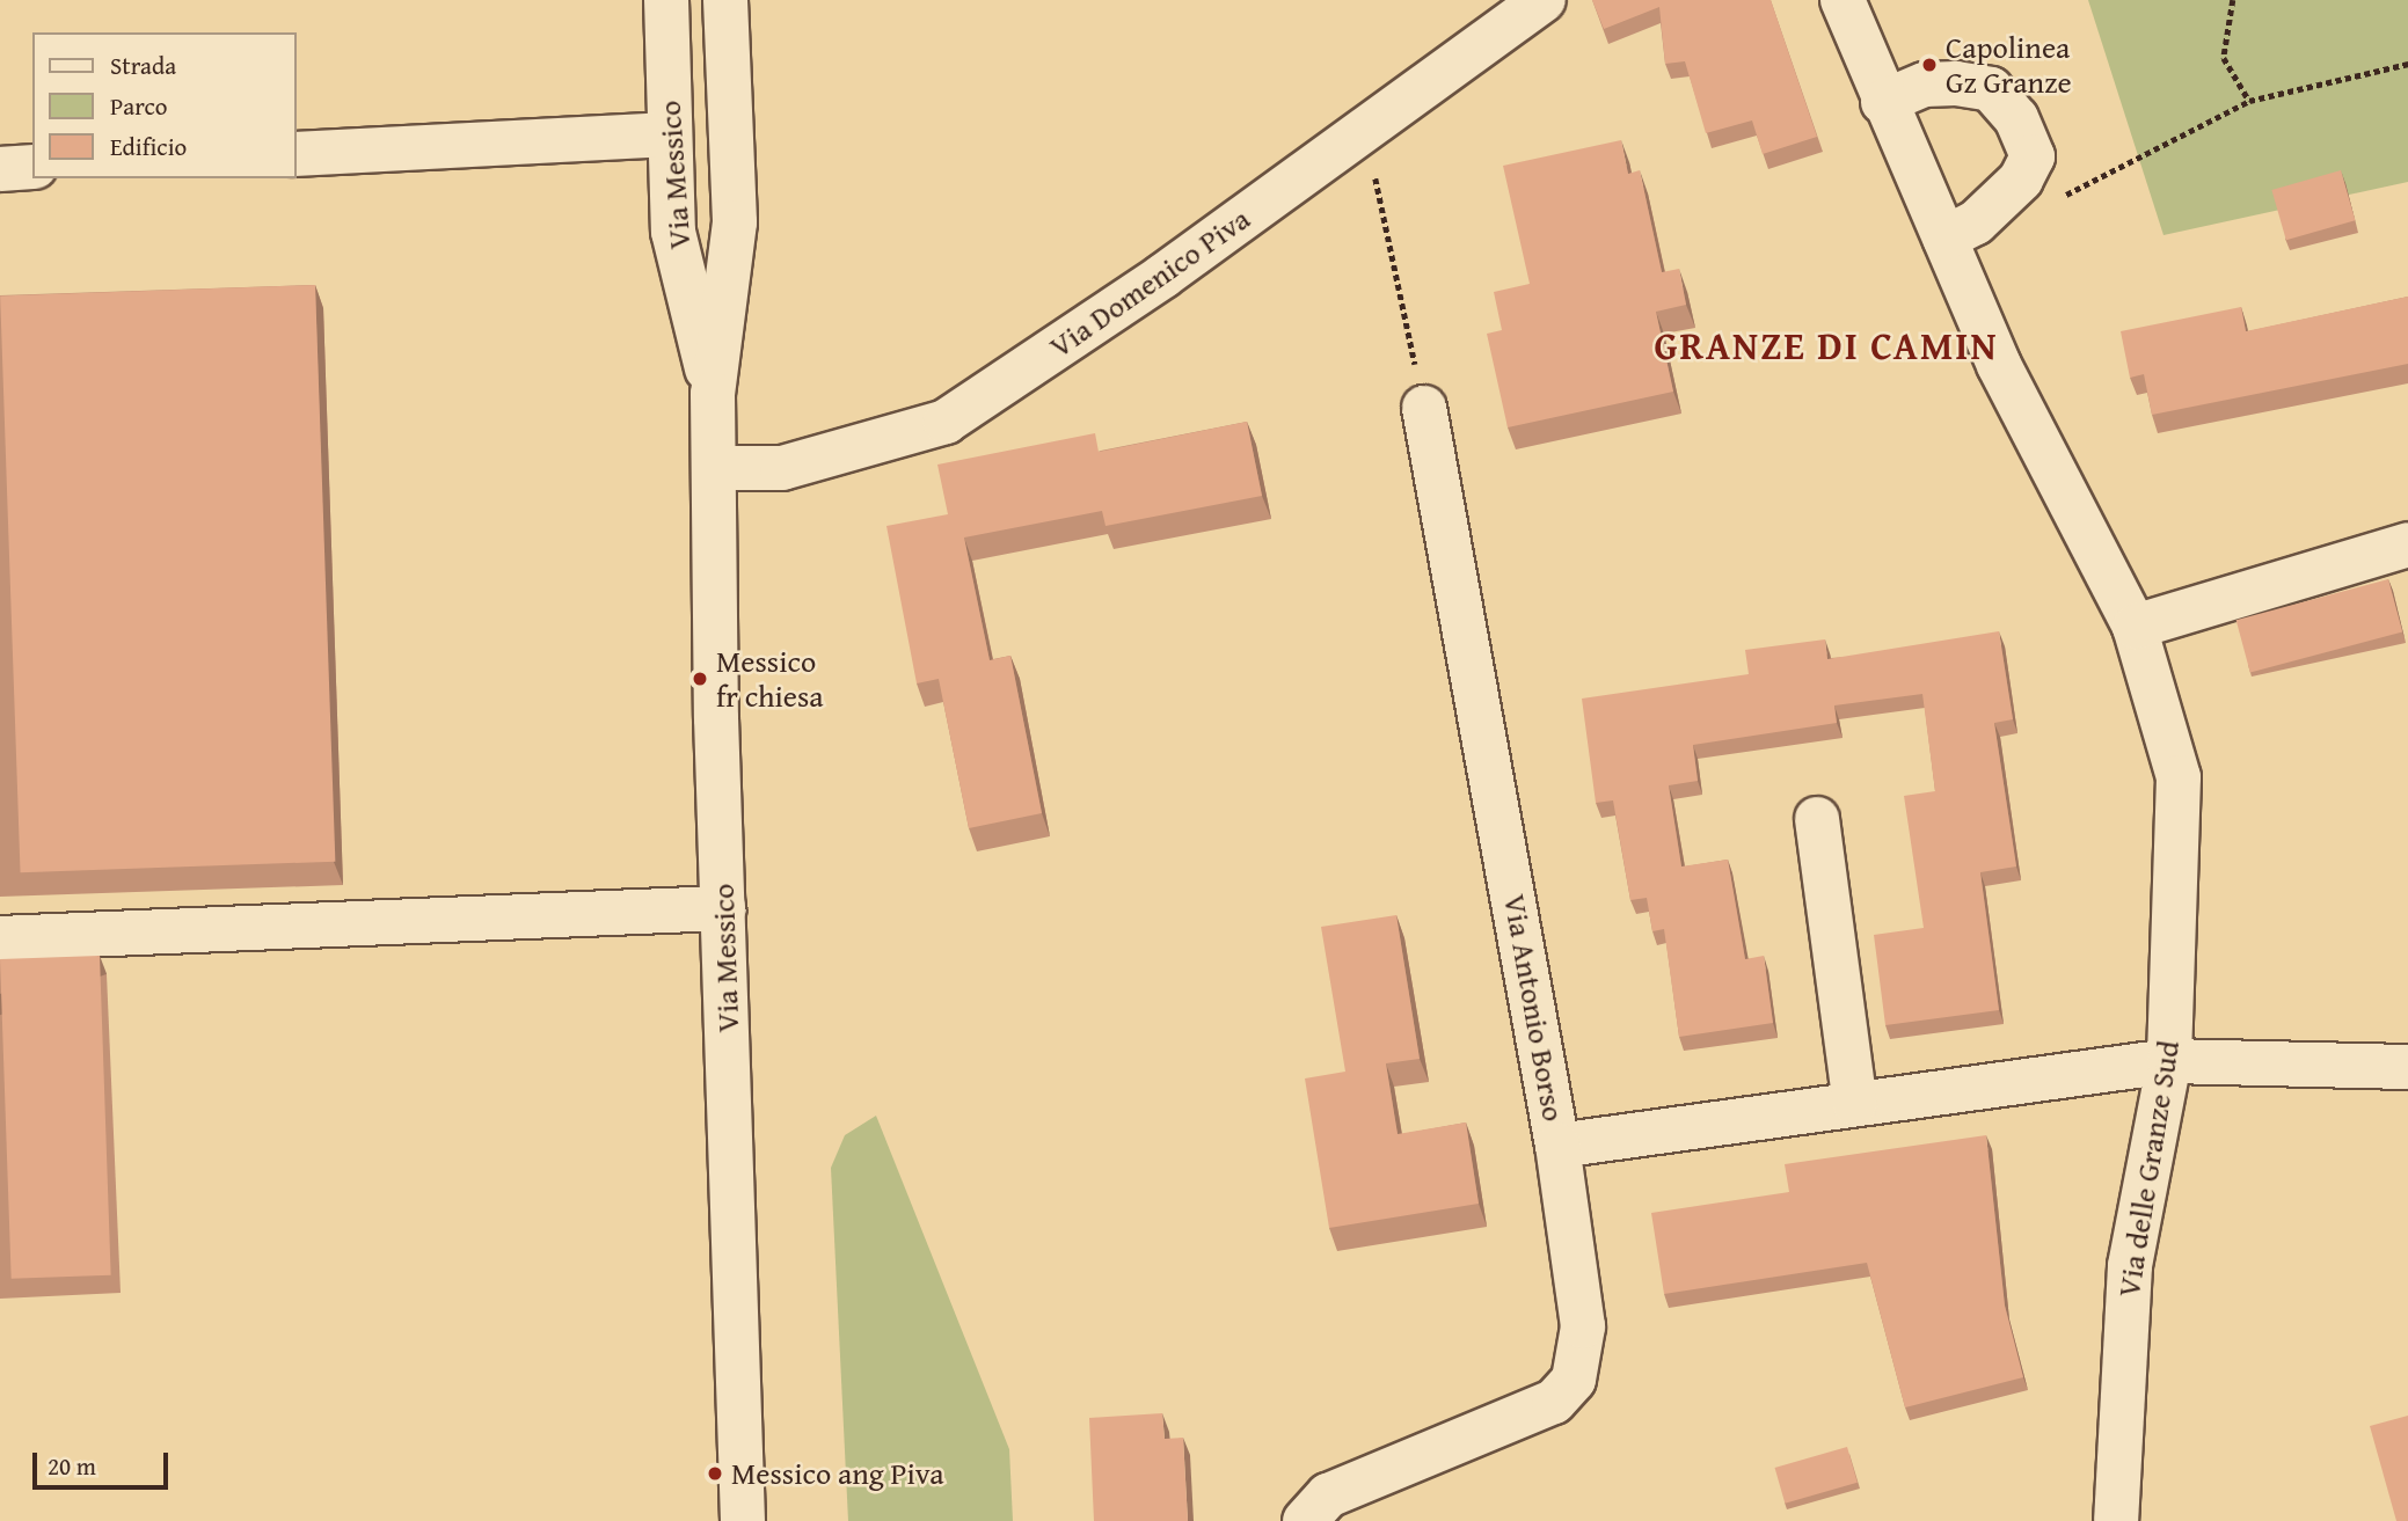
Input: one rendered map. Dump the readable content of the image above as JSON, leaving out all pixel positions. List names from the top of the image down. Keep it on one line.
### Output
{"streets":{"street":["Via Messico","Via Domenico Piva","Via Antonio Borso","Via delle Granze Sud"]},"crossings":[["Via Messico","Via Domenico Piva"],["Via Antonio Borso","Via delle Granze Sud"]],"districts":["GRANZE DI CAMIN"],"places":["Capolinea Gz Granze","Messico fr chiesa","Messico ang Piva"],"legend":["Strada","Parco","Edificio"],"scale_bar":"20 m"}
